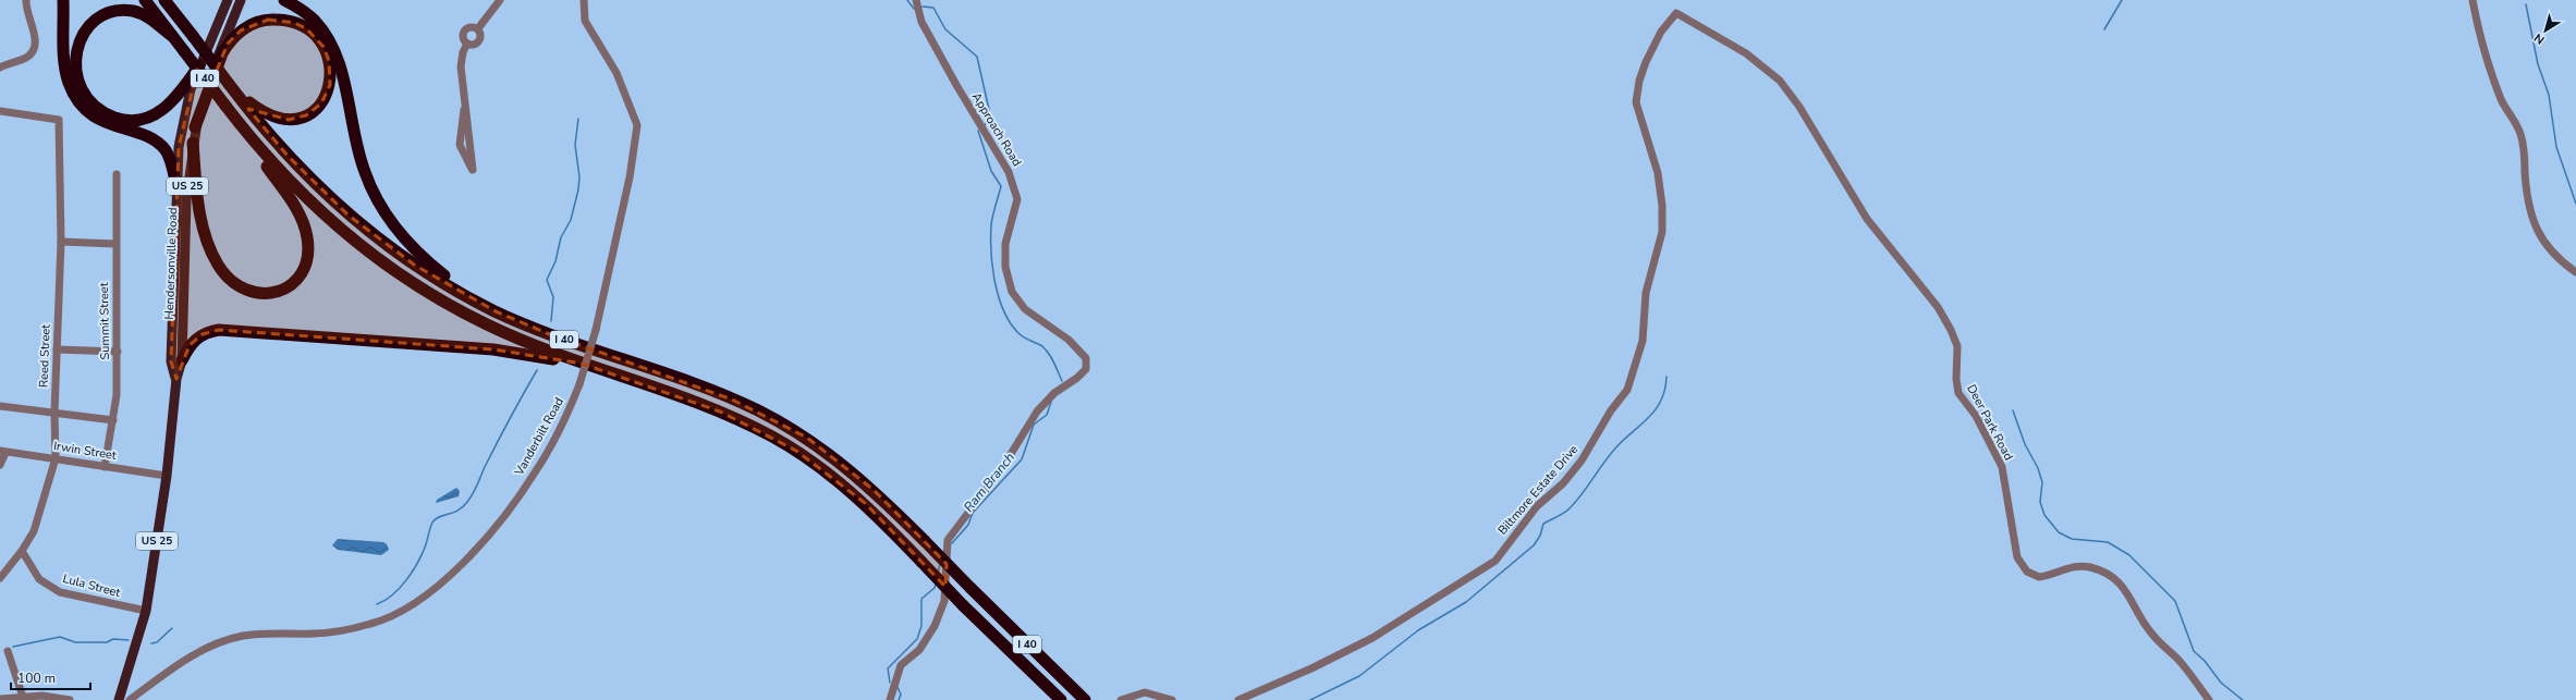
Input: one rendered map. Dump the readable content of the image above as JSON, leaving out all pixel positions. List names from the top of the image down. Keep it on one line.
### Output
{"streets":{"highway":["I 40"],"main road":["US 25","Hendersonville Road"],"street":["Approach Road","Summit Street","Reed Street","Deer Park Road","Vanderbilt Road","Irwin Street","Biltmore Estate Drive","Lula Street"]},"crossings":[["Hendersonville Road","Irwin Street"],["Hendersonville Road","Lula Street"],["Summit Street","Irwin Street"],["Reed Street","Irwin Street"],["Reed Street","Lula Street"],["Deer Park Road","Biltmore Estate Drive"]],"water":["Ram Branch"],"scale_bar":"100 m","north":"bottom left"}
